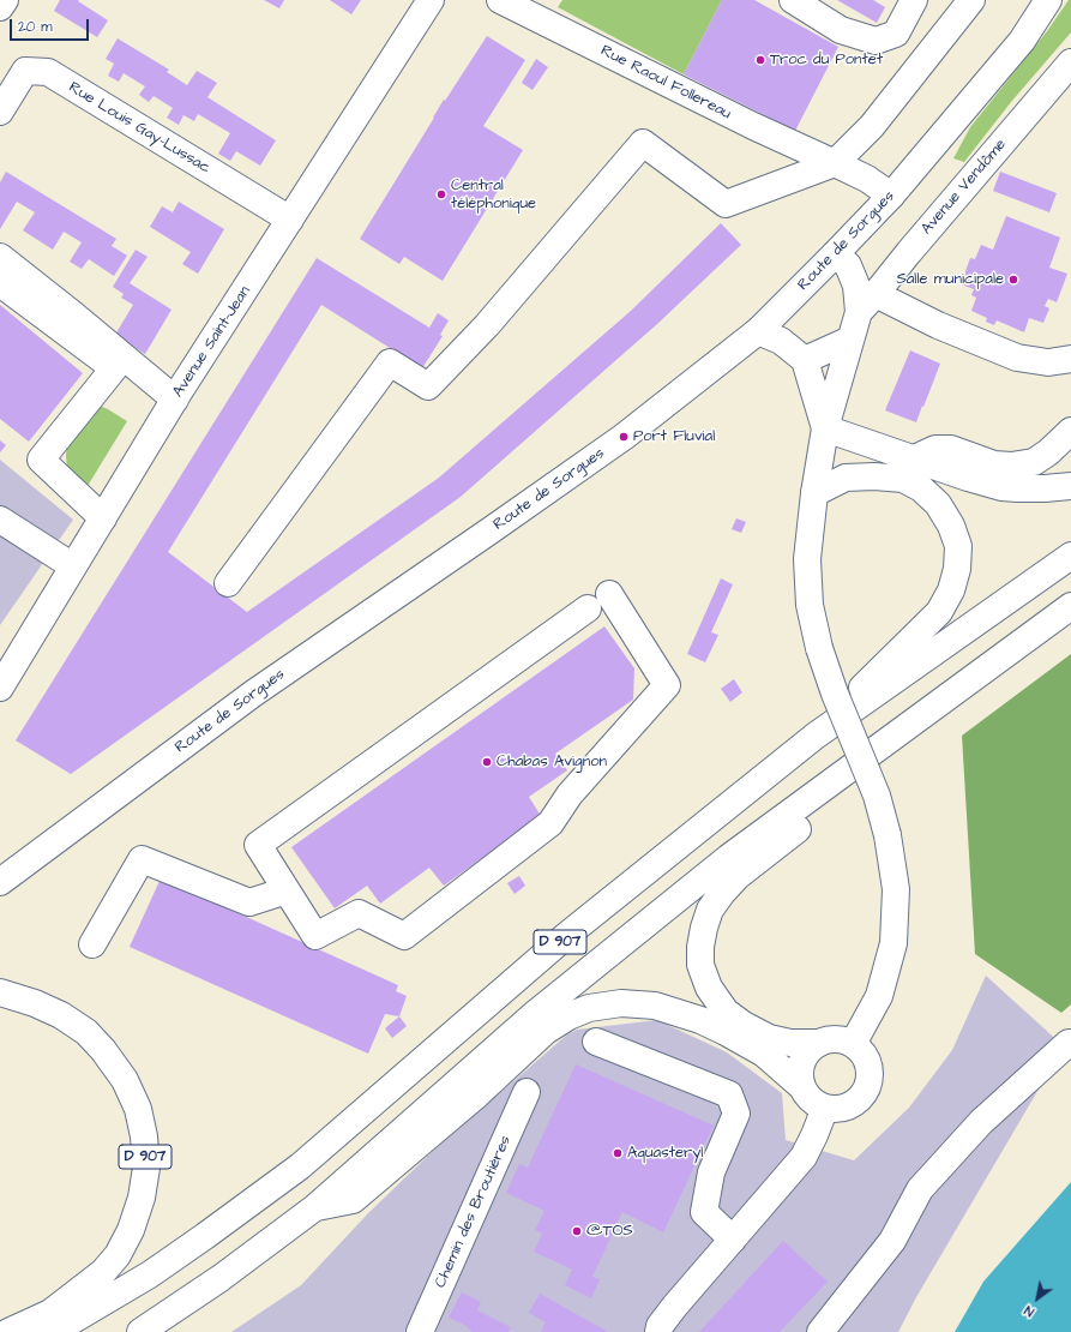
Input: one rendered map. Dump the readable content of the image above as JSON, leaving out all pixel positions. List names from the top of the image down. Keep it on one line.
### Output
{"streets":{"main road":["Rue Raoul Follereau","Rue Louis Gay-Lussac","Avenue Vendôme","Route de Sorgues","Avenue Saint-Jean","D 907","Chemin des Broutières"]},"crossings":[["Rue Raoul Follereau","Route de Sorgues"],["Rue Louis Gay-Lussac","Avenue Saint-Jean"]],"places":["Troc du Pontet","Central téléphonique","Salle municipale","Port Fluvial","Chabas Avignon","Aquasteryl","@TOS"],"scale_bar":"20 m","north":"bottom left"}
